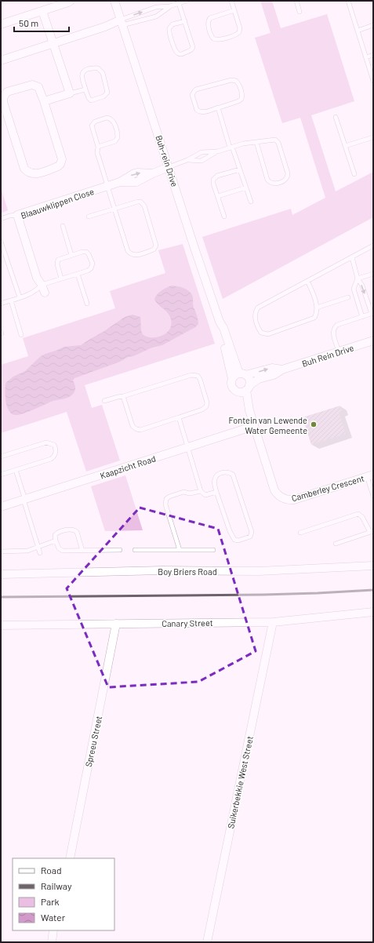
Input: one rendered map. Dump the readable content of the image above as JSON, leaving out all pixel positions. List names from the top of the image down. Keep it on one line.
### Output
{"streets":{"street":["Buh-rein Drive","Blaauwklippen Close","Buh Rein Drive","Kaapzicht Road","Camberley Crescent","Boy Briers Road","Canary Street","Spreeu Street","Suikerbekkie West Street"]},"crossings":[["Buh-rein Drive","Blaauwklippen Close"],["Buh-rein Drive","Buh Rein Drive"],["Buh-rein Drive","Camberley Crescent"],["Buh Rein Drive","Camberley Crescent"],["Kaapzicht Road","Camberley Crescent"],["Canary Street","Spreeu Street"],["Canary Street","Suikerbekkie West Street"]],"places":["Fontein van Lewende Water Gemeente"],"legend":["Road","Railway","Park","Water"],"scale_bar":"50 m"}
